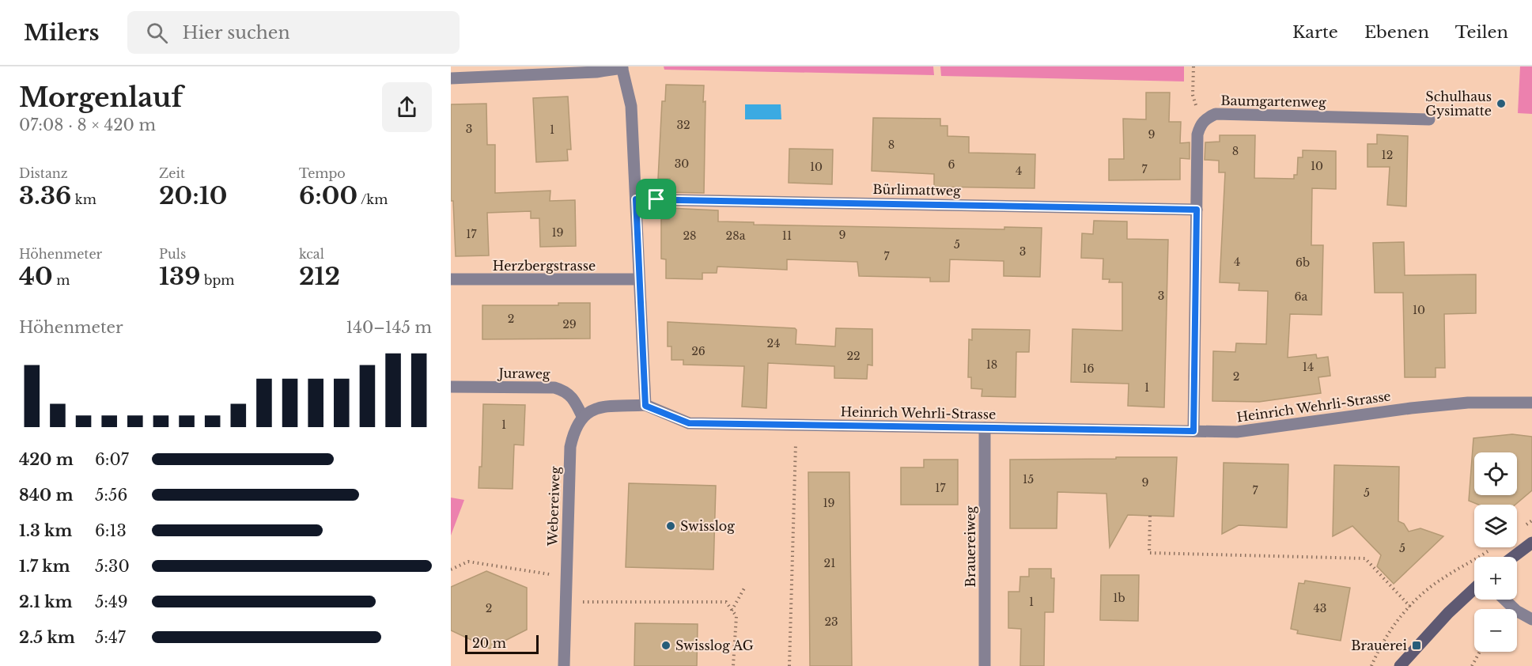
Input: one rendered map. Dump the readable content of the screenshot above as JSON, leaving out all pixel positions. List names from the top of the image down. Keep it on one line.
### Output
{"streets":{"street":["Baumgartenweg","Bürlimattweg","Herzbergstrasse","Juraweg","Heinrich Wehrli-Strasse","Webereiweg","Brauereiweg"]},"crossings":[["Juraweg","Webereiweg"],["Heinrich Wehrli-Strasse","Brauereiweg"]],"places":{"other":["Schulhaus Gysimatte","Swisslog","Swisslog AG"],"transit":["Brauerei"]},"house_numbers":["32","3","1","9","8","8","12","30","6","10","10","7","4","19","17","9","28","28a","11","5","3","7","4","6b","3","6a","10","2","29","24","26","22","18","14","16","2","1","1","15","9","17","7","5","19","5","21","1b","1","2","43","23"],"scale_bar":"20 m","page":{"header":"Milers","search":"Hier suchen","nav":["Karte","Ebenen","Teilen"],"heading":["Morgenlauf","07:08 · 8 × 420 m"],"stats":[["Distanz","3.36 km"],["Zeit","20:10"],["Tempo","6:00 /km"],["Höhenmeter","40 m"],["Puls","139 bpm"],["kcal","212"]],"chart":["Höhenmeter","140–145 m"],"list":[{"name":"420 m","note":"6:07"},{"name":"840 m","note":"5:56"},{"name":"1.3 km","note":"6:13"},{"name":"1.7 km","note":"5:30"},{"name":"2.1 km","note":"5:49"},{"name":"2.5 km","note":"5:47"}],"map_buttons":["+","−"],"scale":"20 m"}}
